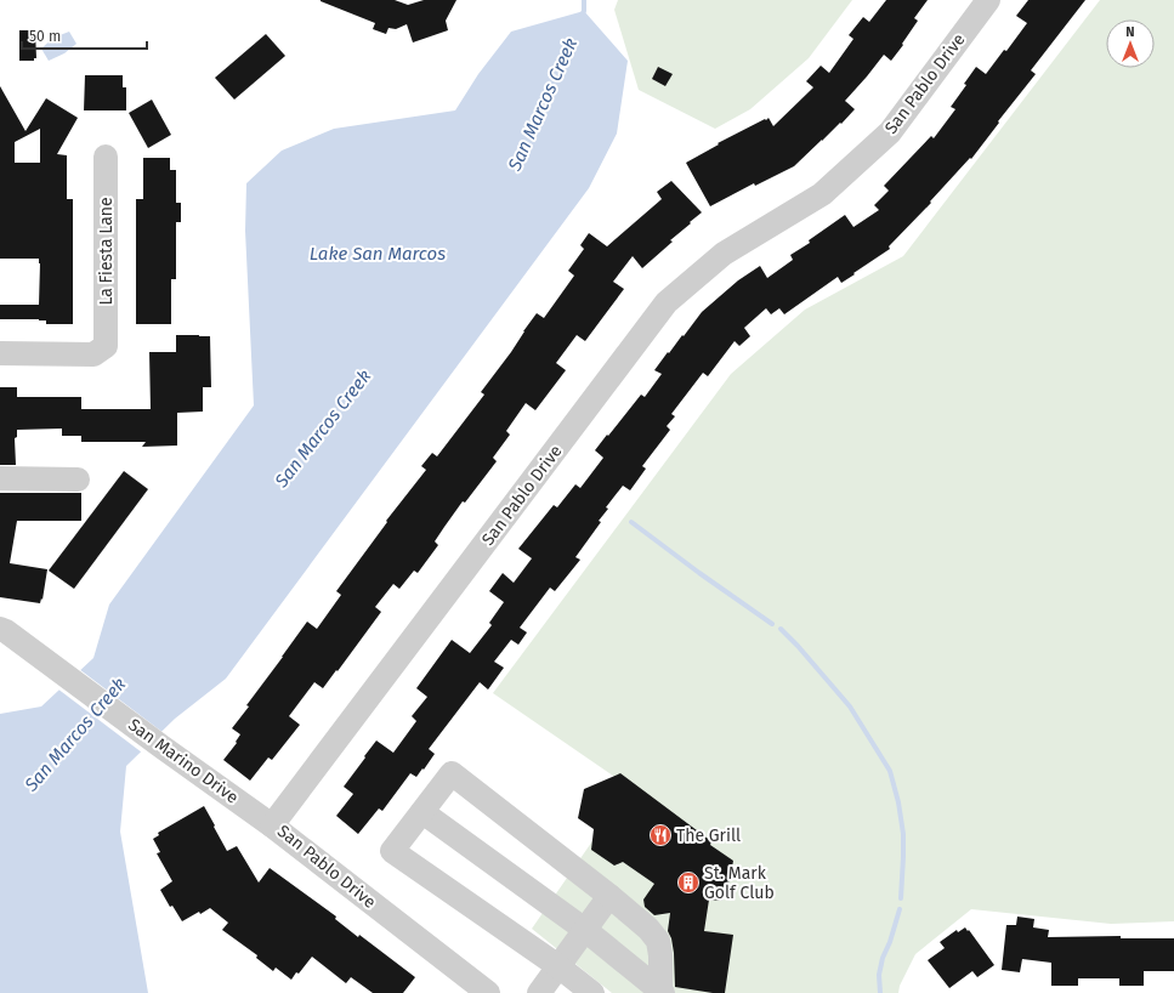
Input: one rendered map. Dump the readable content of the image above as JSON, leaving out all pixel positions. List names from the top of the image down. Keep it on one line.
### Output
{"streets":{"street":["San Pablo Drive","La Fiesta Lane","San Marino Drive"]},"crossings":[["San Pablo Drive","San Marino Drive"]],"water":["San Marcos Creek","Lake San Marcos"],"places":{"restaurant":["The Grill"],"building":["St. Mark Golf Club"]},"scale_bar":"50 m","north":"top"}
